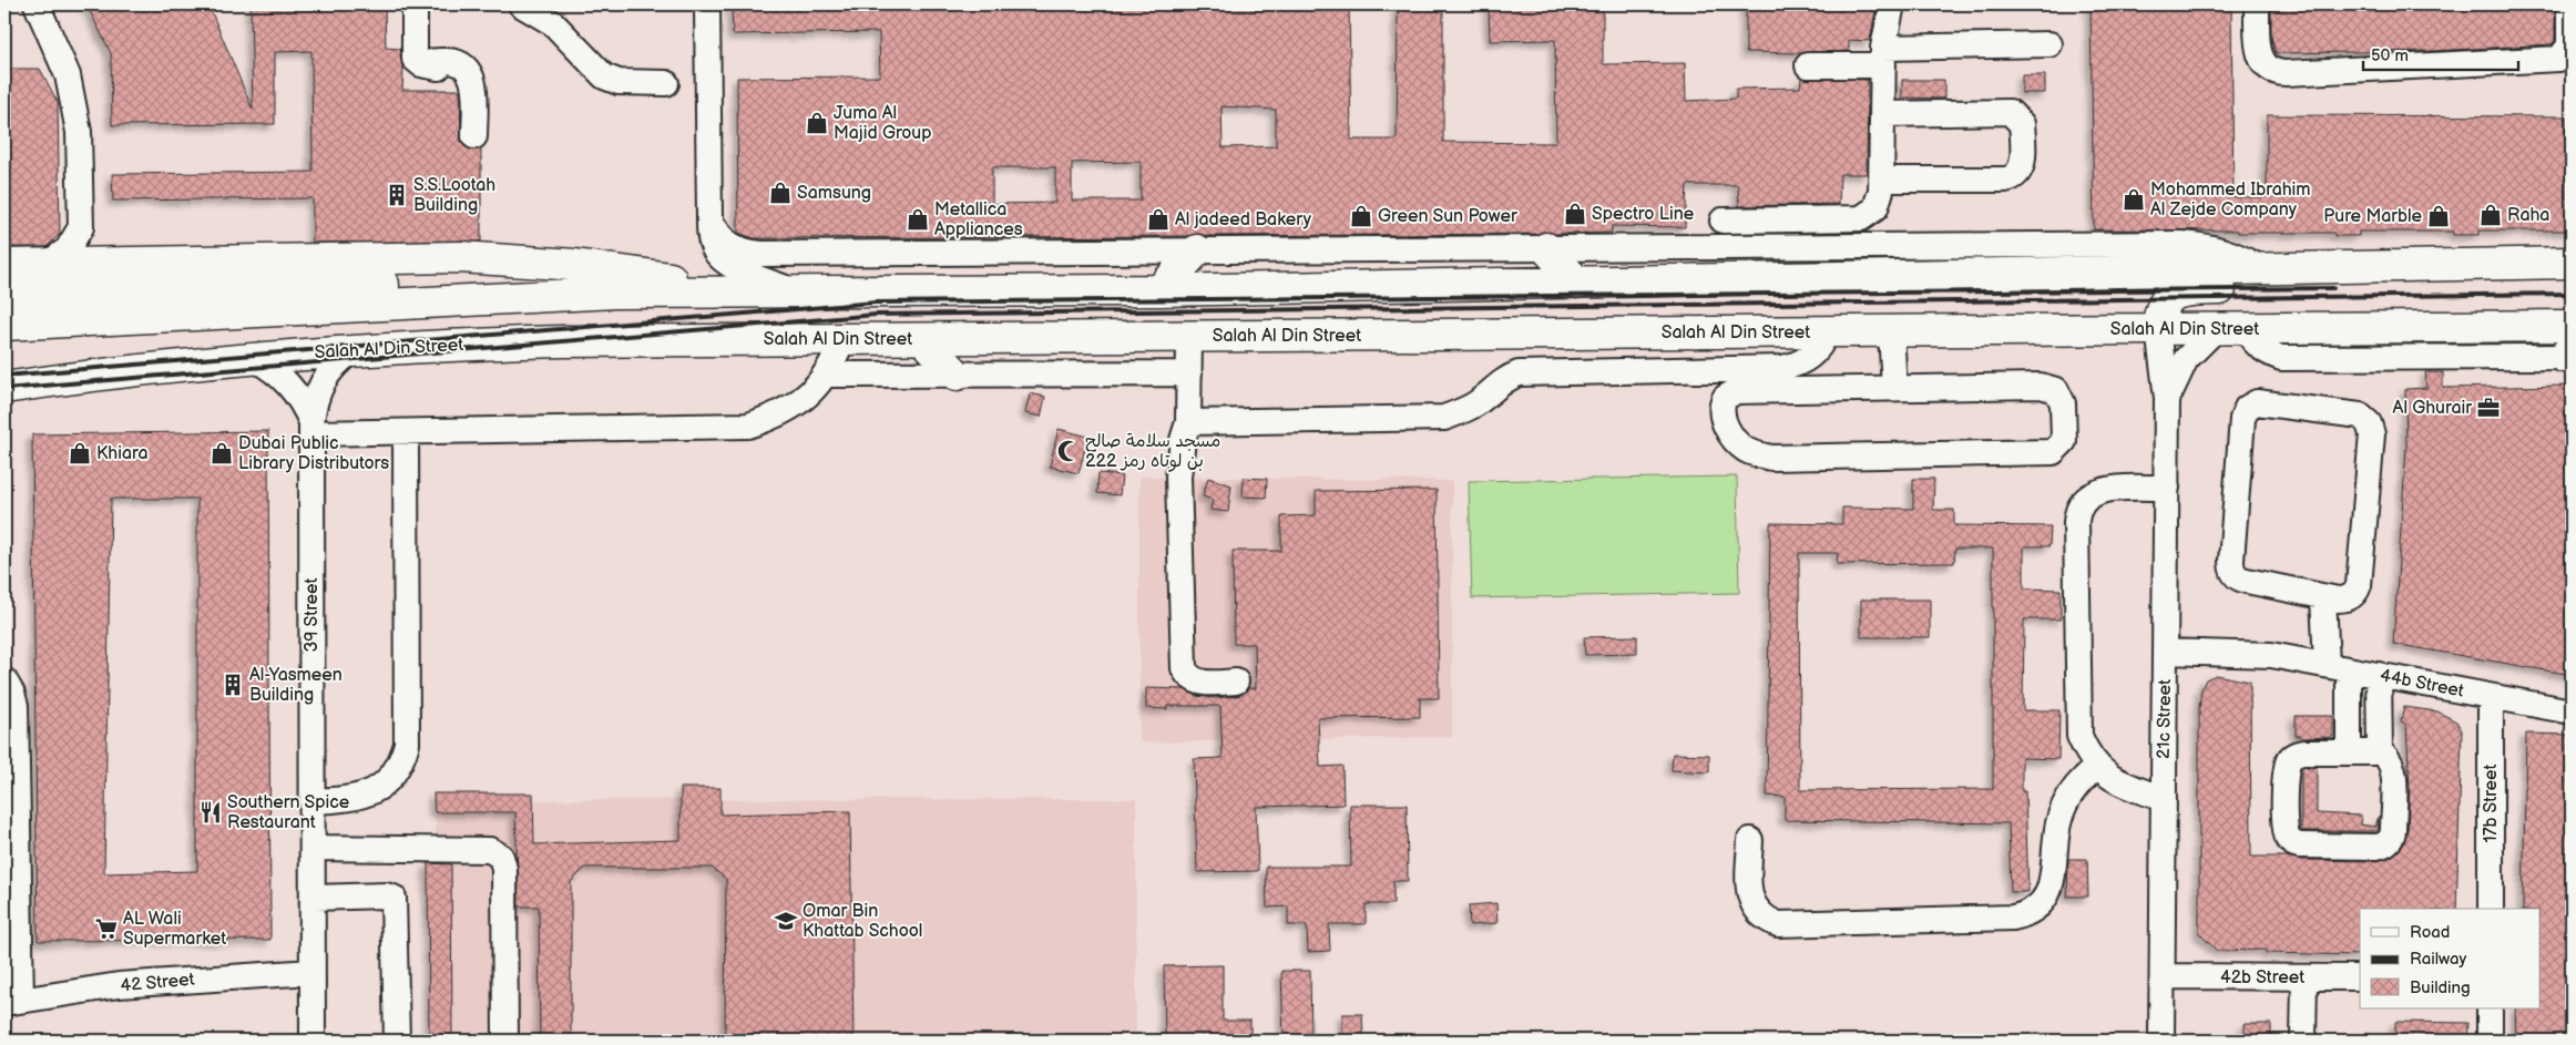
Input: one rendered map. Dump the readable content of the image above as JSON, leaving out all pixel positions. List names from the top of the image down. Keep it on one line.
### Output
{"streets":{"main road":["Salah Al Din Street"],"street":["39 Street","44b Street","21c Street","17b Street","42b Street","42 Street"]},"crossings":[["Salah Al Din Street","39 Street"],["Salah Al Din Street","21c Street"],["39 Street","42 Street"],["44b Street","21c Street"],["44b Street","17b Street"],["21c Street","42b Street"]],"places":{"shop":["Juma Al Majid Group","Samsung","Mohammed Ibrahim Al Zejde Company","Spectro Line","Raha","Green Sun Power","Pure Marble","Metallica Appliances","Al jadeed Bakery","Khiara","Dubai Public Library Distributors"],"building":["S.S.Lootah Building","Al-Yasmeen Building"],"office":["Al Ghurair"],"mosque":["مسجد سلامة صالح بن لوتاه رمز 222"],"restaurant":["Southern Spice Restaurant"],"school or university":["Omar Bin Khattab School"],"supermarket":["AL Wali Supermarket"]},"legend":["Road","Railway","Building"],"scale_bar":"50 m"}
